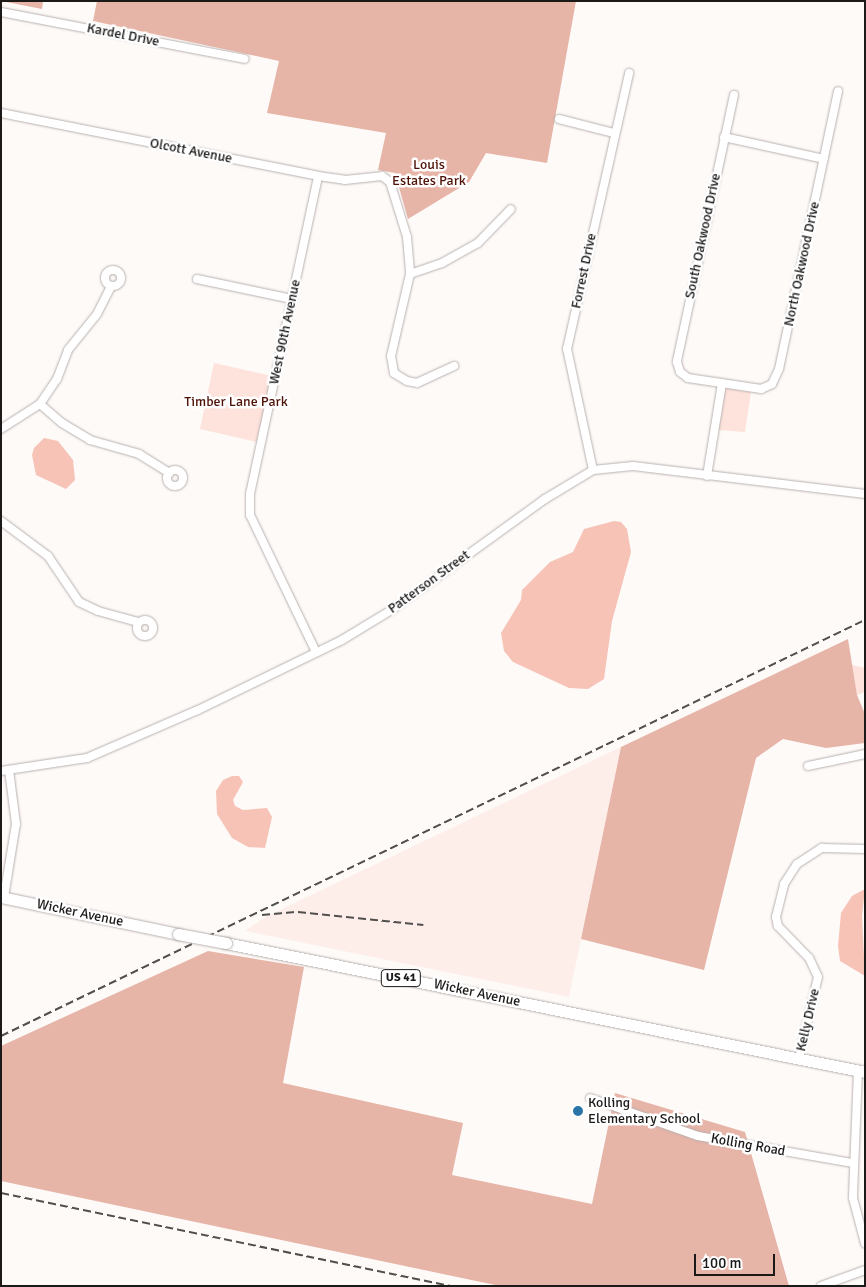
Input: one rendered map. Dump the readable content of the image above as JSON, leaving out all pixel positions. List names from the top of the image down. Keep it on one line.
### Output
{"streets":{"highway":["Wicker Avenue","US 41"],"street":["Kardel Drive","Olcott Avenue","South Oakwood Drive","North Oakwood Drive","Forrest Drive","West 90th Avenue","Patterson Street","Kelly Drive","Kolling Road"]},"crossings":[["Olcott Avenue","West 90th Avenue"],["South Oakwood Drive","North Oakwood Drive"],["Forrest Drive","Patterson Street"],["West 90th Avenue","Patterson Street"],["Wicker Avenue","Kelly Drive"]],"parks":["Louis Estates Park","Timber Lane Park"],"places":["Kolling Elementary School"],"scale_bar":"100 m"}
